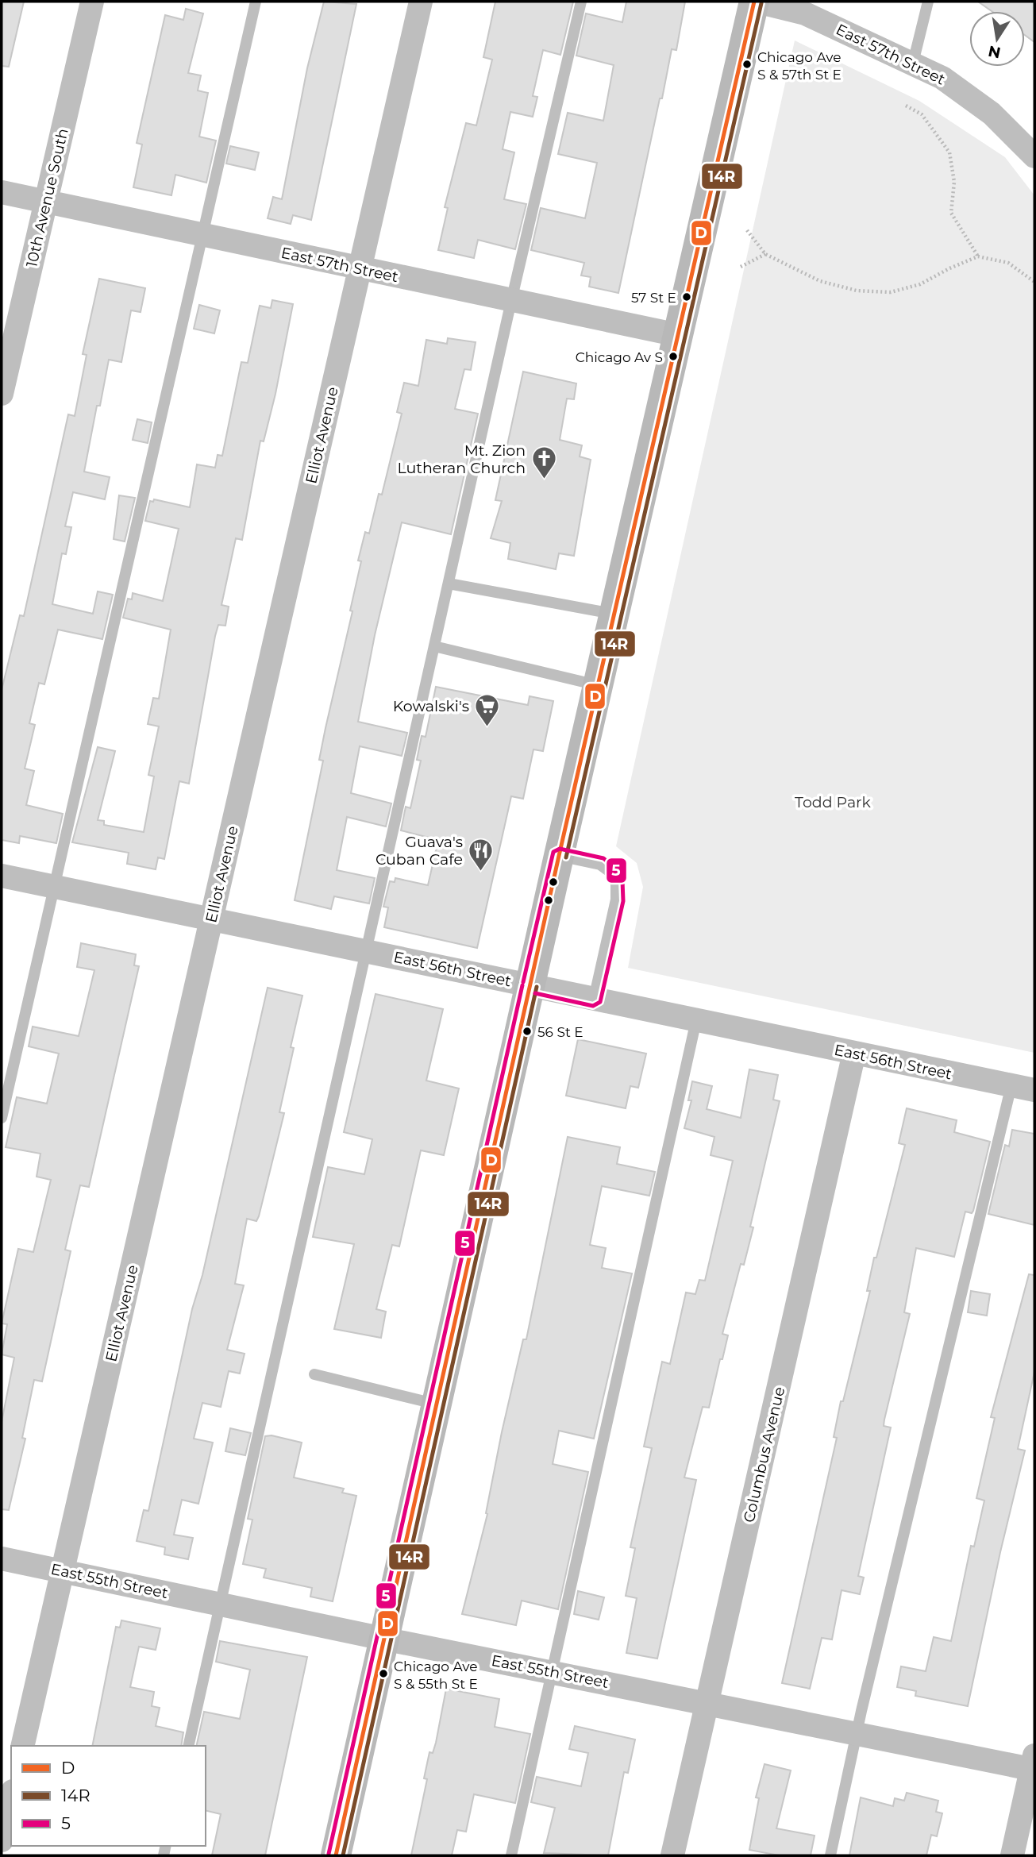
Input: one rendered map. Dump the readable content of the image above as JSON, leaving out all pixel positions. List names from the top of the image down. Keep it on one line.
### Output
{"streets":{"street":["East 57th Street","10th Avenue South","Elliot Avenue","East 56th Street","Columbus Avenue","East 55th Street"]},"crossings":[["East 57th Street","10th Avenue South"],["East 57th Street","Elliot Avenue"],["Elliot Avenue","East 56th Street"],["Elliot Avenue","East 55th Street"],["East 56th Street","Columbus Avenue"],["Columbus Avenue","East 55th Street"]],"parks":["Todd Park"],"places":{"other":["Chicago Ave S & 57th St E","57 St E","Chicago Av S","56 St E","Chicago Ave S & 55th St E"],"church":["Mt. Zion Lutheran Church"],"supermarket":["Kowalski's"],"restaurant":["Guava's Cuban Cafe"]},"lines":["transit line D","transit line 14R","transit line 5"],"legend":["D","14R","5"],"north":"bottom"}
